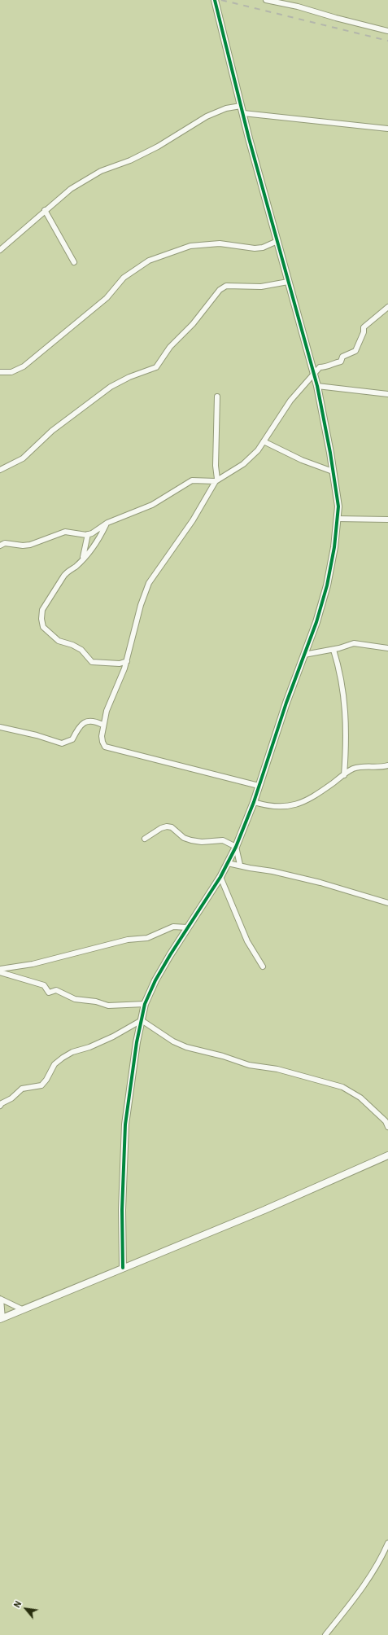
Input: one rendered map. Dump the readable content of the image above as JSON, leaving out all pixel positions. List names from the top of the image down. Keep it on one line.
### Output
{"north":"top left"}
